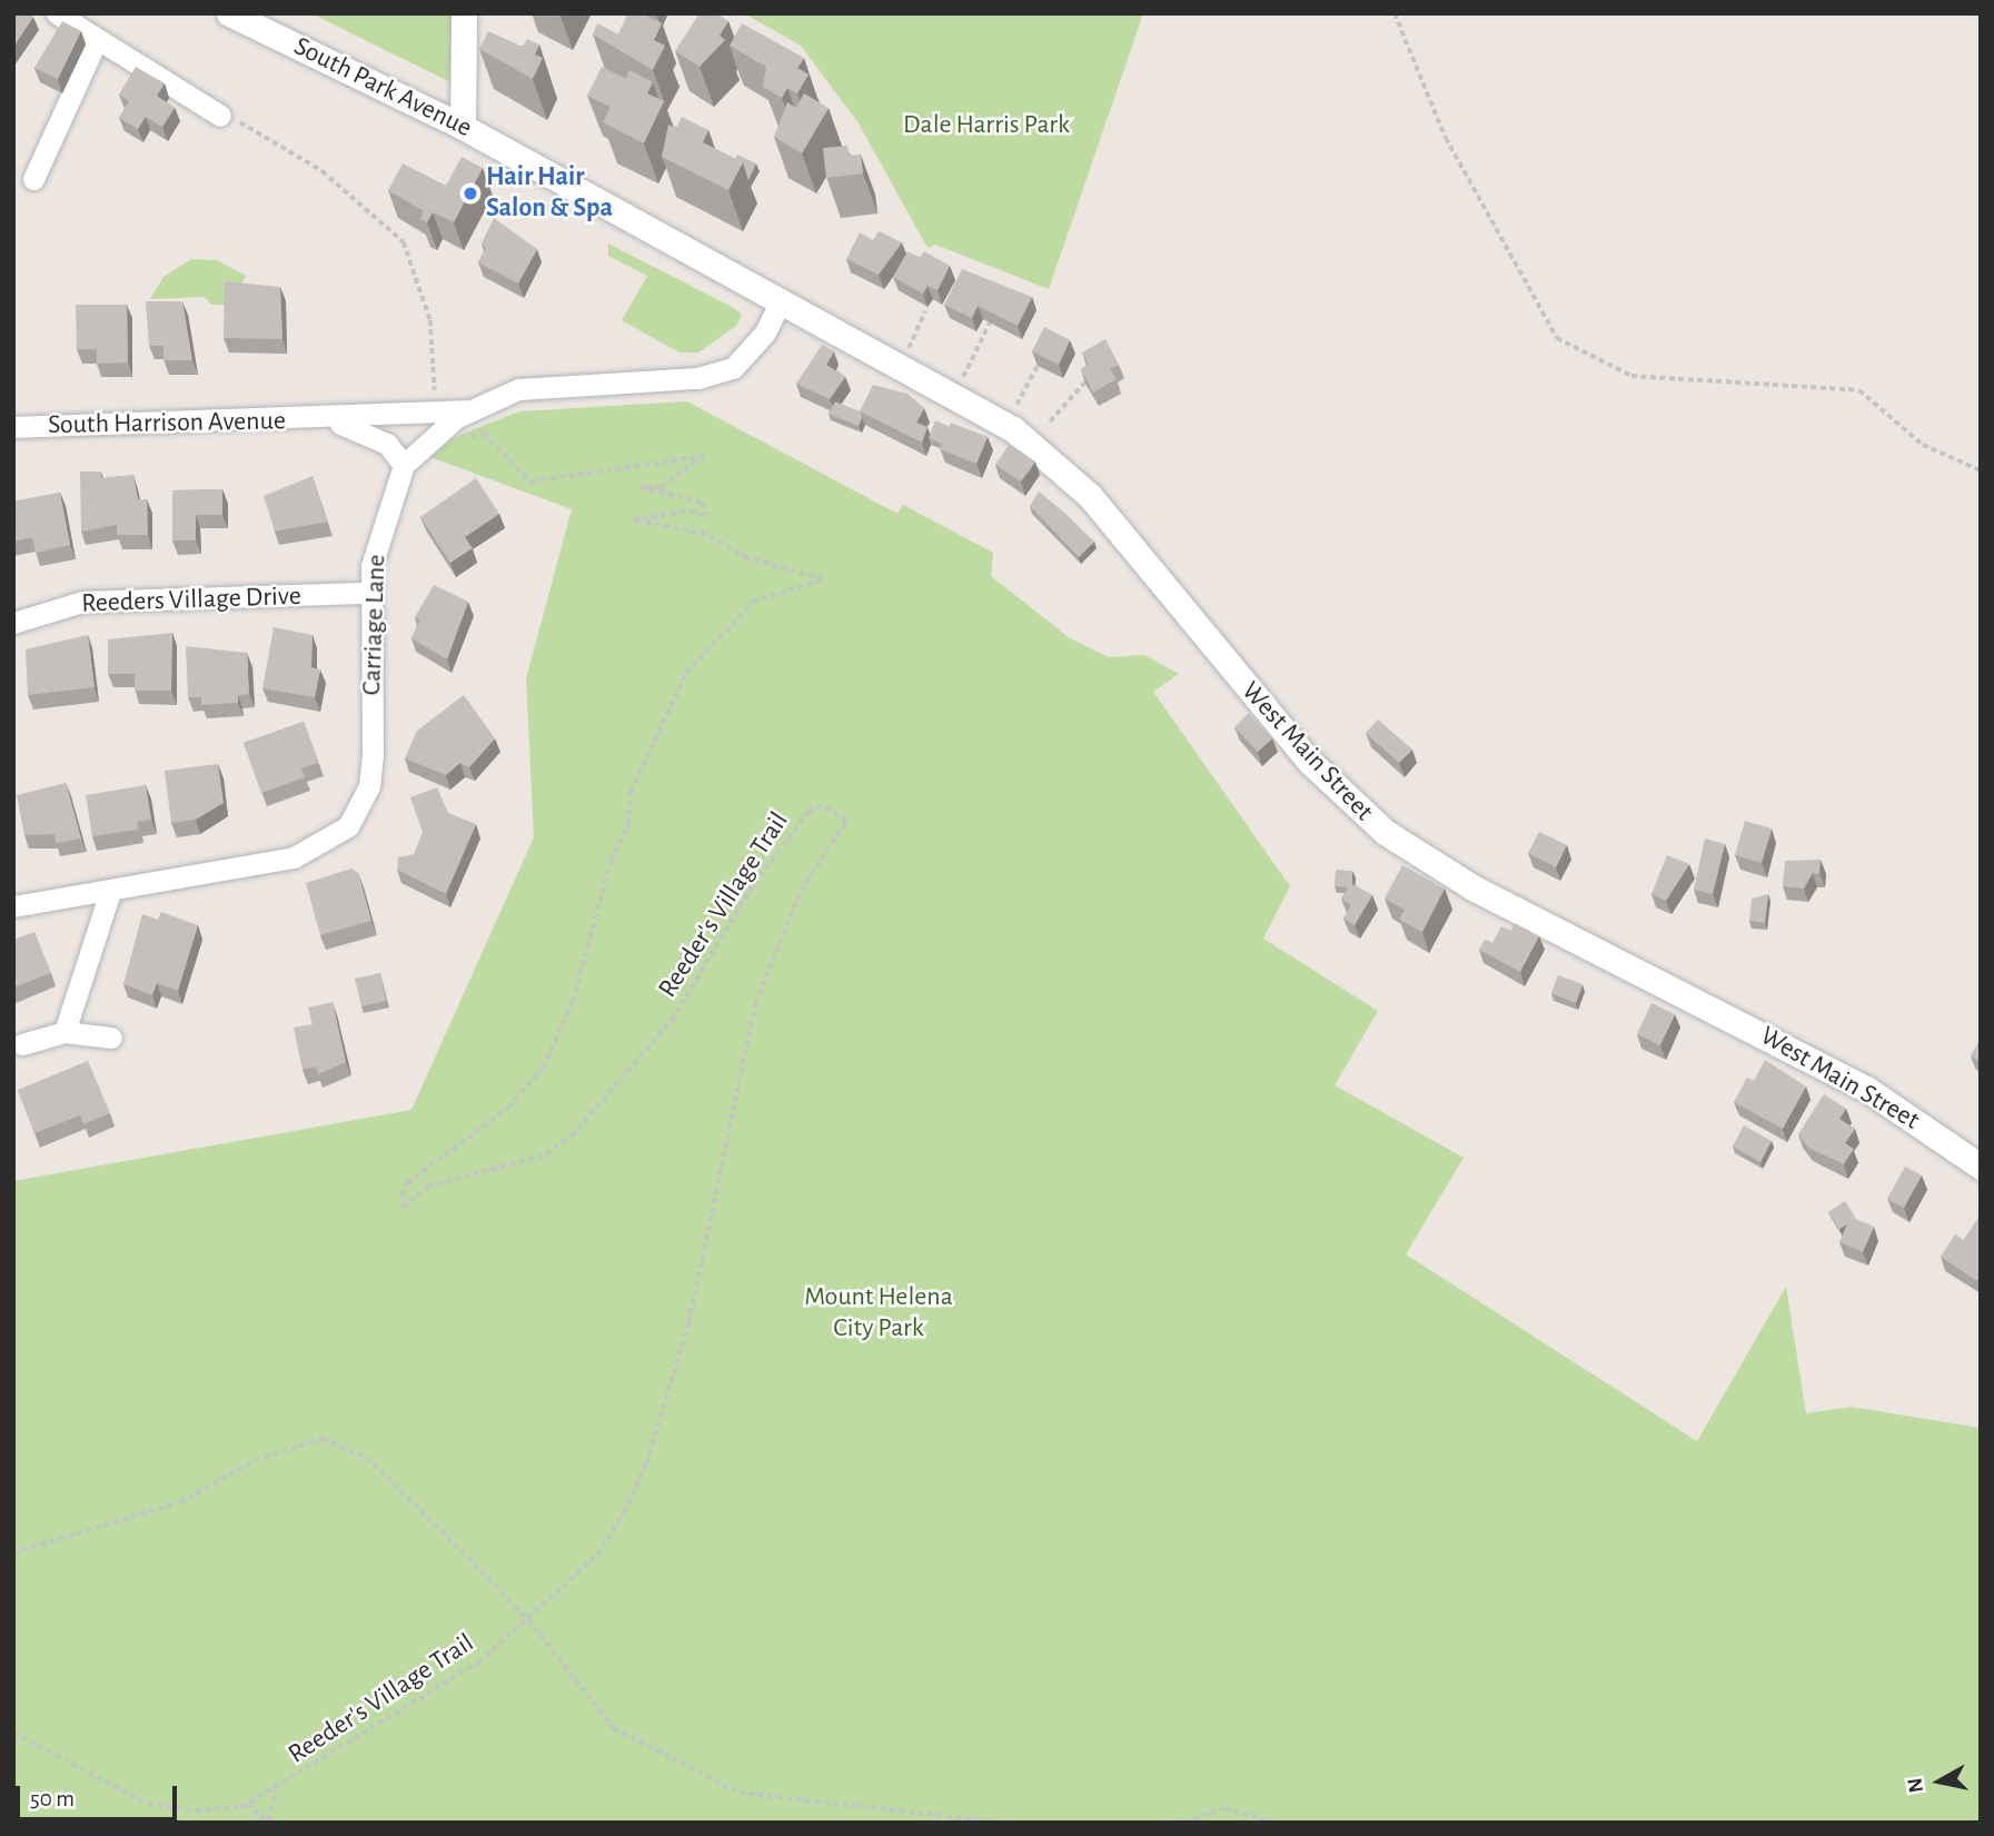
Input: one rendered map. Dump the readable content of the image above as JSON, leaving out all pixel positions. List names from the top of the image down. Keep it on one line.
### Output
{"streets":{"street":["South Park Avenue","South Harrison Avenue","Reeders Village Drive","Carriage Lane","West Main Street"],"path":["Reeder's Village Trail"]},"crossings":[["South Park Avenue","Carriage Lane"],["South Park Avenue","West Main Street"],["South Harrison Avenue","Carriage Lane"],["Reeders Village Drive","Carriage Lane"],["Carriage Lane","West Main Street"],["Carriage Lane","Reeder's Village Trail"]],"parks":["Dale Harris Park","Mount Helena City Park"],"places":["Hair Hair Salon & Spa"],"scale_bar":"50 m","north":"left"}
